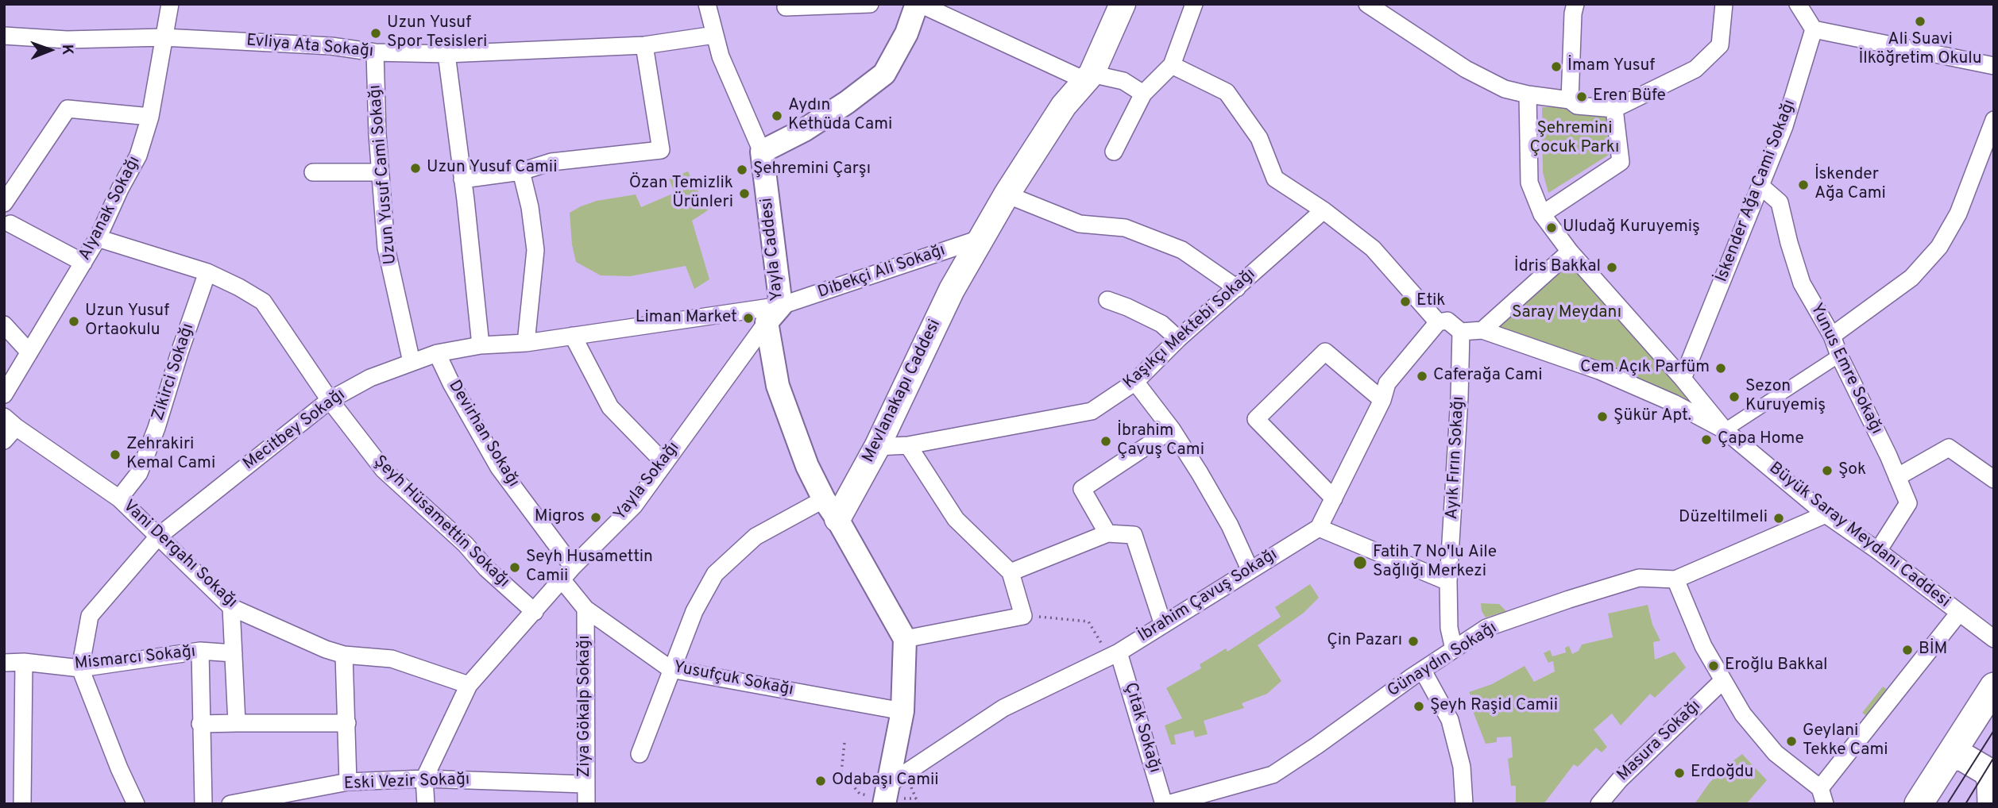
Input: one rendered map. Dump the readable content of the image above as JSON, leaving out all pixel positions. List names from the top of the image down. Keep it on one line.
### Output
{"streets":{"main road":["Mevlanakapı Caddesi"],"street":["Evliya Ata Sokağı","Uzun Yusuf Cami Sokağı","İskender Ağa Cami Sokağı","Alyanak Sokağı","Yayla Caddesi","Dibekçi Ali Sokağı","Kaşıkçı Mektebi Sokağı","Yunus Emre Sokağı","Zikirci Sokağı","Meсitbey Sokağı","Devirhan Sokağı","Ayık Fırın Sokağı","Yayla Sokağı","Şeyh Hüsamettin Sokağı","Büyük Saray Meydanı Caddesi","Vani Dergahı Sokağı","İbrahim Çavuş Sokağı","Mismarcı Sokağı","Günaydın Sokağı","Yusufçuk Sokağı","Ziya Gökalp Sokağı","Çıtak Sokağı","Masura Sokağı","Eski Vezir Sokağı"]},"crossings":[["Evliya Ata Sokağı","Uzun Yusuf Cami Sokağı"],["Evliya Ata Sokağı","Alyanak Sokağı"],["Evliya Ata Sokağı","Yayla Caddesi"],["Uzun Yusuf Cami Sokağı","Meсitbey Sokağı"],["İskender Ağa Cami Sokağı","Yunus Emre Sokağı"],["İskender Ağa Cami Sokağı","Büyük Saray Meydanı Caddesi"],["Alyanak Sokağı","Şeyh Hüsamettin Sokağı"],["Yayla Caddesi","Dibekçi Ali Sokağı"],["Yayla Caddesi","Mevlanakapı Caddesi"],["Yayla Caddesi","Meсitbey Sokağı"],["Yayla Caddesi","Yayla Sokağı"],["Dibekçi Ali Sokağı","Mevlanakapı Caddesi"],["Dibekçi Ali Sokağı","Meсitbey Sokağı"],["Dibekçi Ali Sokağı","Yayla Sokağı"],["Kaşıkçı Mektebi Sokağı","Mevlanakapı Caddesi"],["Kaşıkçı Mektebi Sokağı","Büyük Saray Meydanı Caddesi"],["Yunus Emre Sokağı","Büyük Saray Meydanı Caddesi"],["Zikirci Sokağı","Şeyh Hüsamettin Sokağı"],["Zikirci Sokağı","Vani Dergahı Sokağı"],["Meсitbey Sokağı","Devirhan Sokağı"],["Meсitbey Sokağı","Yayla Sokağı"],["Meсitbey Sokağı","Şeyh Hüsamettin Sokağı"],["Meсitbey Sokağı","Vani Dergahı Sokağı"],["Meсitbey Sokağı","Mismarcı Sokağı"],["Devirhan Sokağı","Yayla Sokağı"],["Devirhan Sokağı","Yusufçuk Sokağı"],["Ayık Fırın Sokağı","Büyük Saray Meydanı Caddesi"],["Ayık Fırın Sokağı","Günaydın Sokağı"],["Yayla Sokağı","Şeyh Hüsamettin Sokağı"],["Yayla Sokağı","Vani Dergahı Sokağı"],["Yayla Sokağı","Yusufçuk Sokağı"],["Yayla Sokağı","Eski Vezir Sokağı"],["Büyük Saray Meydanı Caddesi","Günaydın Sokağı"],["İbrahim Çavuş Sokağı","Çıtak Sokağı"],["Günaydın Sokağı","Çıtak Sokağı"],["Yusufçuk Sokağı","Ziya Gökalp Sokağı"],["Ziya Gökalp Sokağı","Eski Vezir Sokağı"]],"parks":["Şehremini Çocuk Parkı","Saray Meydanı"],"places":["Ali Suavi İlköğretim Okulu","Uzun Yusuf Spor Tesisleri","İmam Yusuf","Eren Büfe","Aydın Kethüda Cami","Uzun Yusuf Camii","Şehremini Çarşı","İskender Ağa Cami","Özan Temizlik Ürünleri","Uludağ Kuruyemiş","İdris Bakkal","Etik","Liman Market","Uzun Yusuf Ortaokulu","Cem Açık Parfüm","Caferağa Cami","Sezon Kuruyemiş","Şükür Apt.","Çapa Home","İbrahim Çavuş Cami","Zehrakiri Kemal Cami","Şok","Migros","Düzeltilmeli","Fatih 7 No'lu Aile Sağlığı Merkezi","Seyh Husamettin Camii","Çin Pazarı","BİM","Eroğlu Bakkal","Şeyh Raşid Camii","Geylani Tekke Cami","Erdoğdu","Odabaşı Camii"],"north":"right"}
